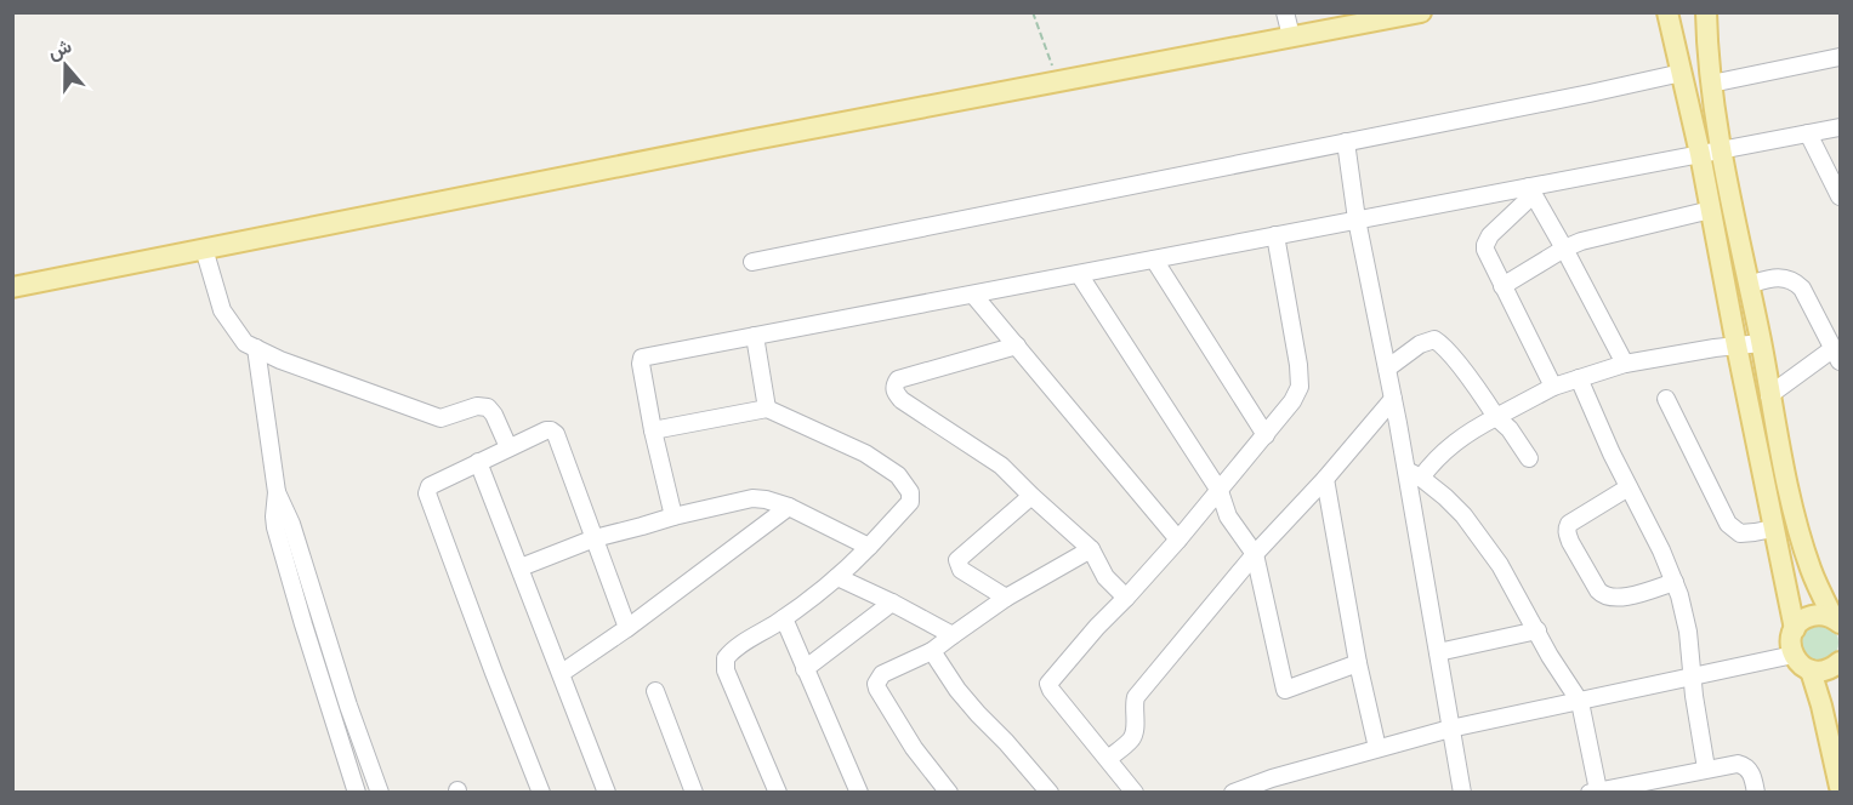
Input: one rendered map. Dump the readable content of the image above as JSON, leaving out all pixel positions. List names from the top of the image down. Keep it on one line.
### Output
{"north":"top"}
